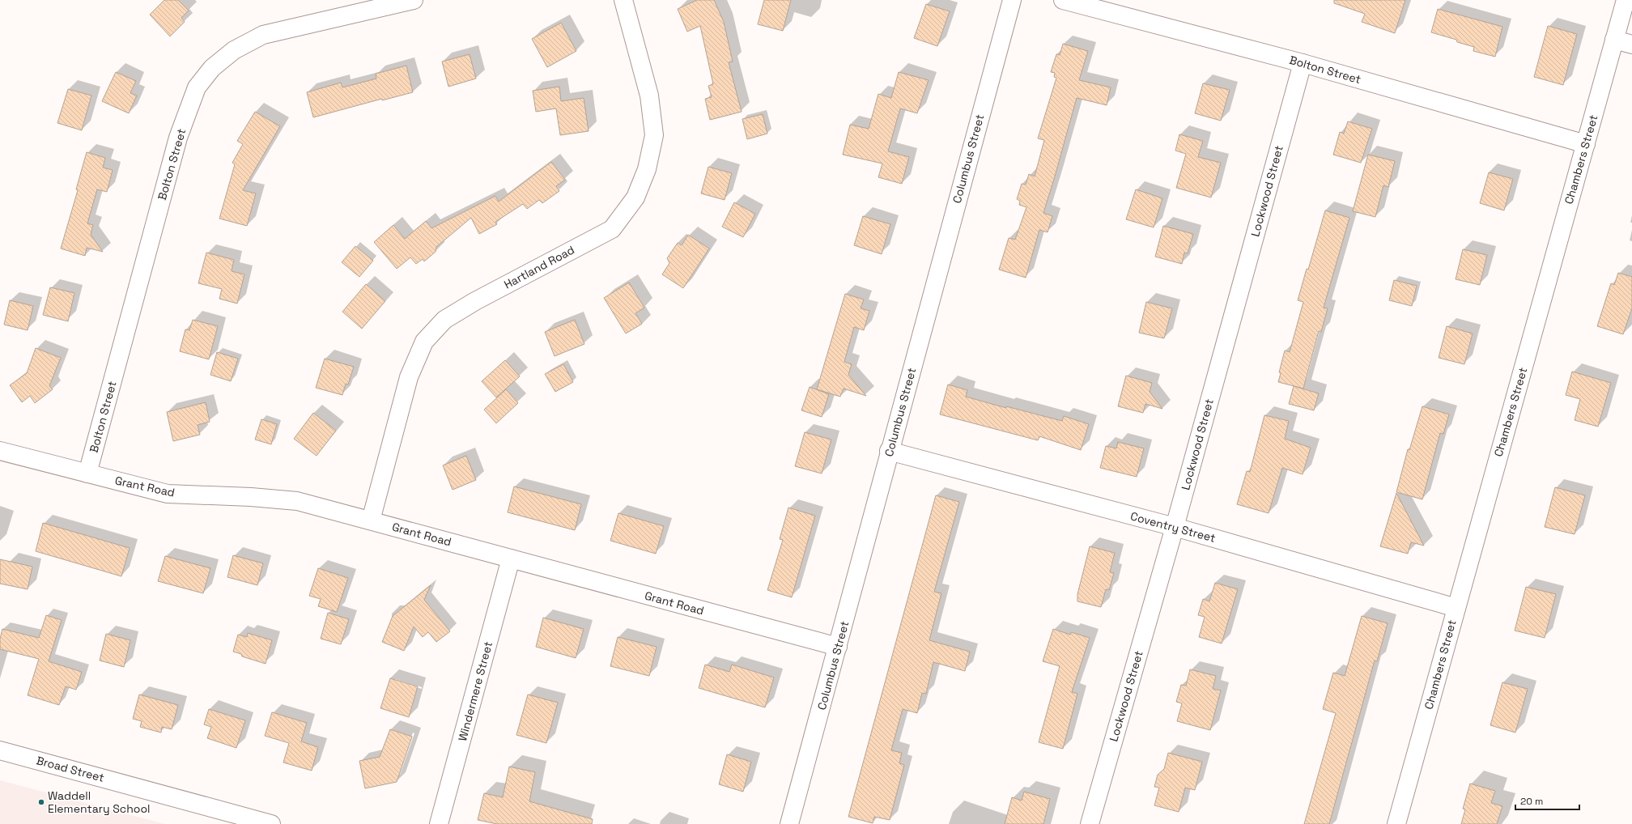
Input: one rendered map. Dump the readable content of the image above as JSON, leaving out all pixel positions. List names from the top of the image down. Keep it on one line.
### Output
{"streets":{"street":["Bolton Street","Columbus Street","Chambers Street","Lockwood Street","Hartland Road","Grant Road","Coventry Street","Windermere Street","Broad Street"]},"crossings":[["Bolton Street","Chambers Street"],["Bolton Street","Lockwood Street"],["Bolton Street","Grant Road"],["Columbus Street","Grant Road"],["Columbus Street","Coventry Street"],["Chambers Street","Coventry Street"],["Lockwood Street","Coventry Street"],["Hartland Road","Grant Road"],["Grant Road","Windermere Street"]],"places":["Waddell Elementary School"],"scale_bar":"20 m"}
